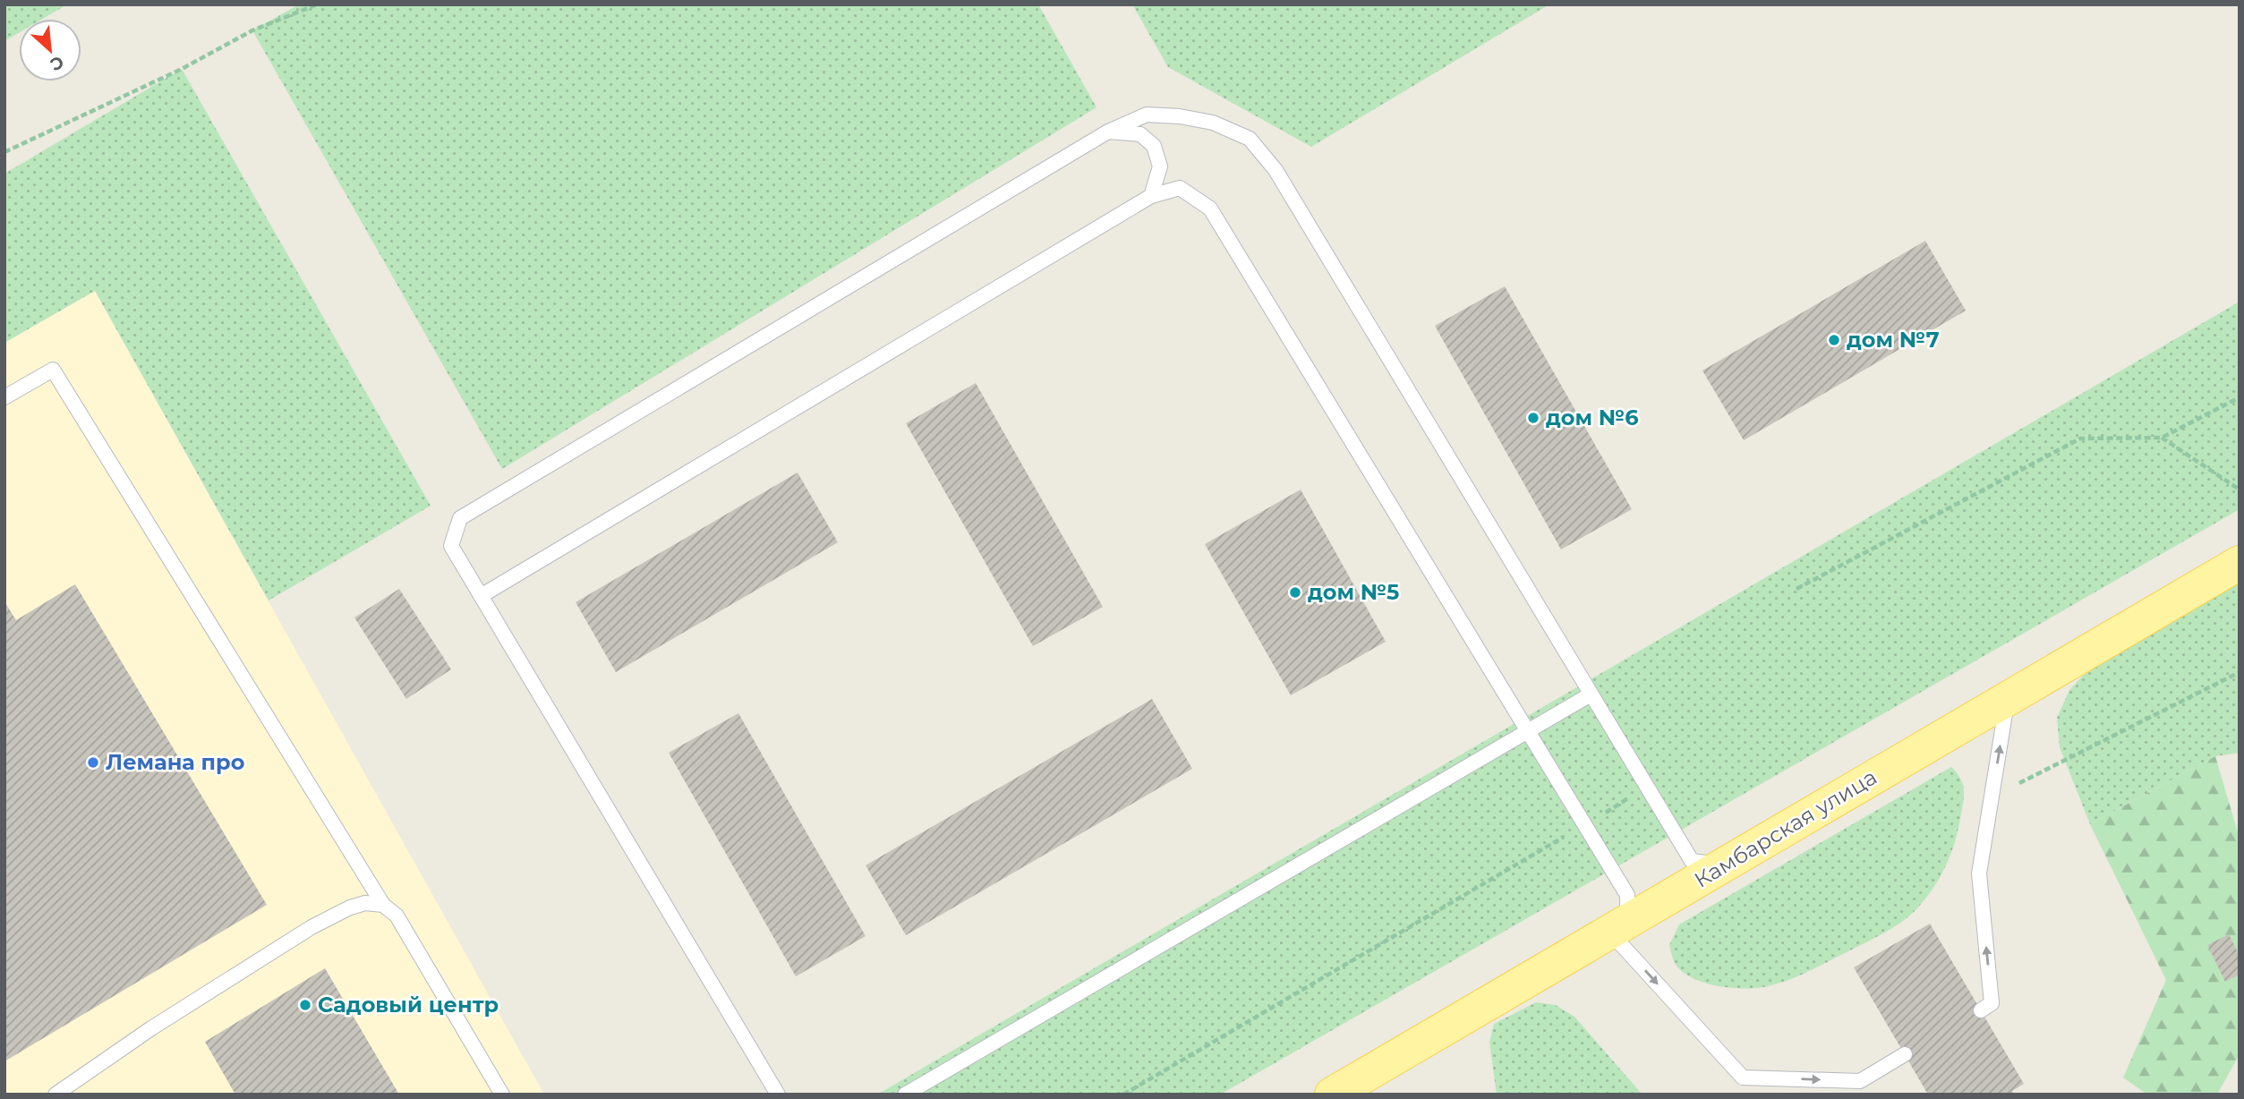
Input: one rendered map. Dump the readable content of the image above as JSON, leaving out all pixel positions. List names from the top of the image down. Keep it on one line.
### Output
{"streets":{"main road":["Камбарская улица"]},"places":["дом №7","дом №6","дом №5","Лемана про","Садовый центр"],"north":"bottom right"}
